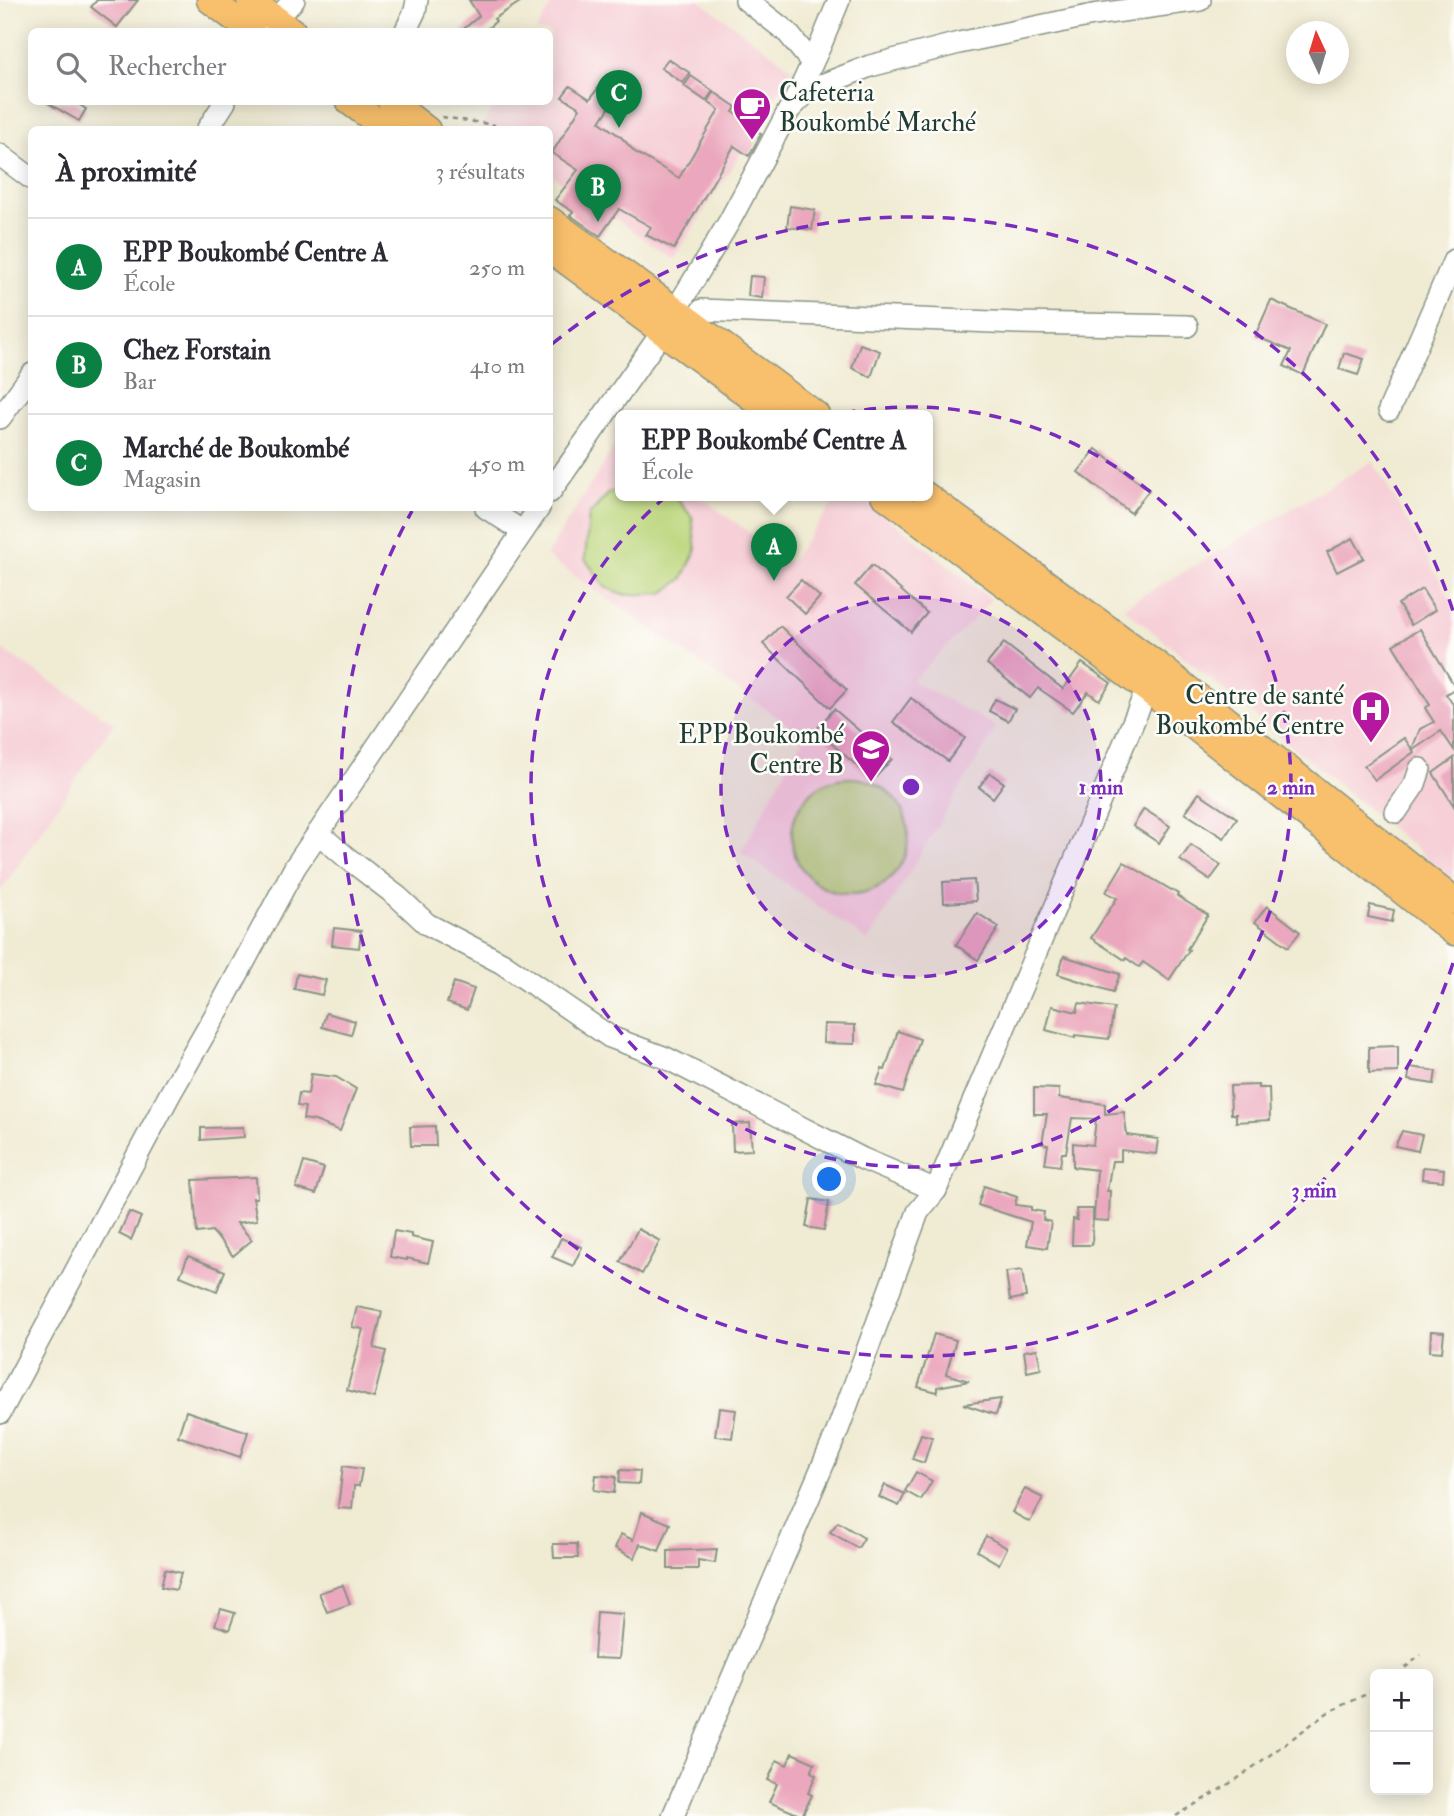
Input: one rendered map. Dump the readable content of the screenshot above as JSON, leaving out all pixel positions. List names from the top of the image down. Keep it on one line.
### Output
{"places":{"cafe":["Cafeteria Boukombé Marché"],"hospital":["Centre de santé Boukombé Centre"],"school or university":["EPP Boukombé Centre B"]},"north":"top","page":{"search":"Rechercher","pins":["C","B","A"],"heading":["À proximité","3 résultats"],"list":[{"mark":"A","name":"EPP Boukombé Centre A","note":"École","value":"250 m"},{"mark":"B","name":"Chez Forstain","note":"Bar","value":"410 m"},{"mark":"C","name":"Marché de Boukombé","note":"Magasin","value":"450 m"}],"popup":["EPP Boukombé Centre A","École"],"map_buttons":["+","−"]},"rings":["1 min","2 min","3 min"]}
